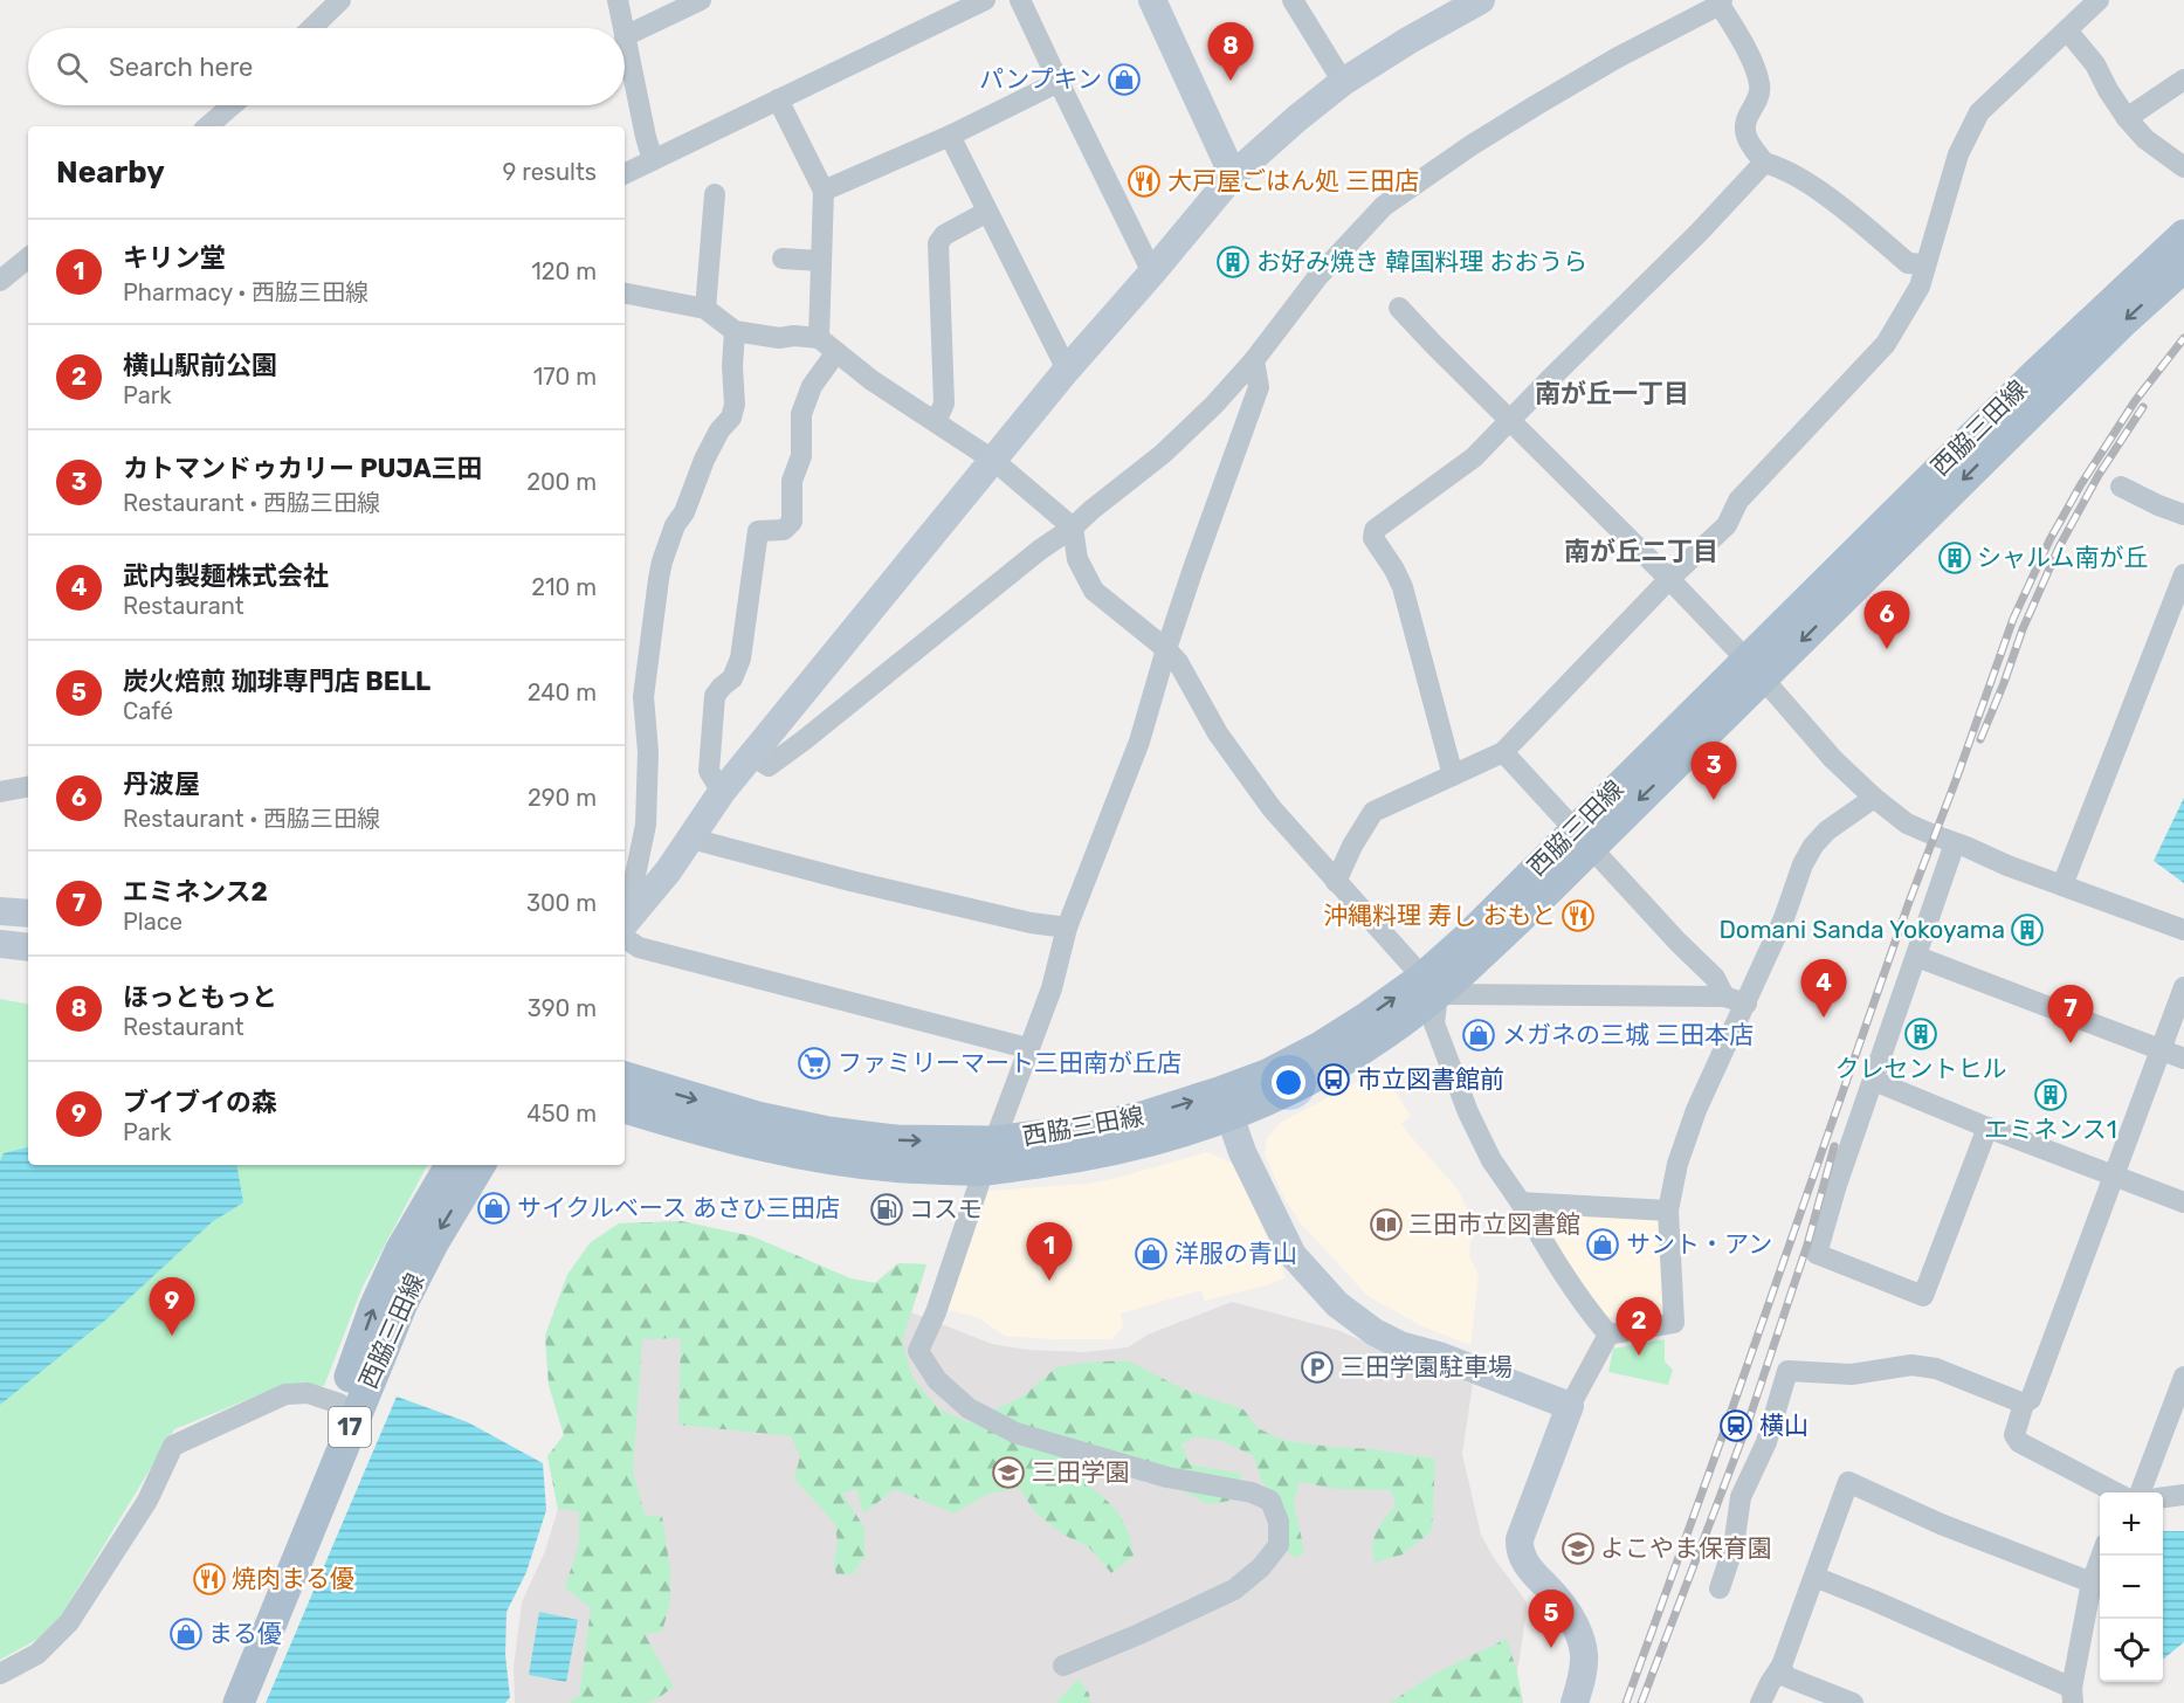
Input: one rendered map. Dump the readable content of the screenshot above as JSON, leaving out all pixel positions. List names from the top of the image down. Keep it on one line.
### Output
{"streets":{"main road":["西脇三田線","17"]},"districts":["南が丘一丁目","南が丘二丁目"],"places":{"shop":["パンプキン","メガネの三城 三田本店","サイクルベース あさひ三田店","サント・アン","洋服の青山","まる優"],"restaurant":["大戸屋ごはん処 三田店","沖縄料理 寿し おもと","焼肉まる優"],"building":["お好み焼き 韓国料理 おおうら","シャルム南が丘","Domani Sanda Yokoyama","クレセントヒル","エミネンス1"],"supermarket":["ファミリーマート三田南が丘店"],"bus stop":["市立図書館前"],"fuel station":["コスモ"],"library":["三田市立図書館"],"parking":["三田学園駐車場"],"station":["横山"],"school or university":["三田学園","よこやま保育園"]},"page":{"pins":["8","6","3","4","7","1","9","2","5"],"search":"Search here","heading":["Nearby","9 results"],"list":[{"mark":"1","name":"キリン堂","note":"Pharmacy · 西脇三田線","value":"120 m"},{"mark":"2","name":"横山駅前公園","note":"Park","value":"170 m"},{"mark":"3","name":"カトマンドゥカリー PUJA三田","note":"Restaurant · 西脇三田線","value":"200 m"},{"mark":"4","name":"武内製麺株式会社","note":"Restaurant","value":"210 m"},{"mark":"5","name":"炭火焙煎 珈琲専門店 BELL","note":"Café","value":"240 m"},{"mark":"6","name":"丹波屋","note":"Restaurant · 西脇三田線","value":"290 m"},{"mark":"7","name":"エミネンス2","note":"Place","value":"300 m"},{"mark":"8","name":"ほっともっと","note":"Restaurant","value":"390 m"},{"mark":"9","name":"ブイブイの森","note":"Park","value":"450 m"}],"map_buttons":["+","−"]}}
